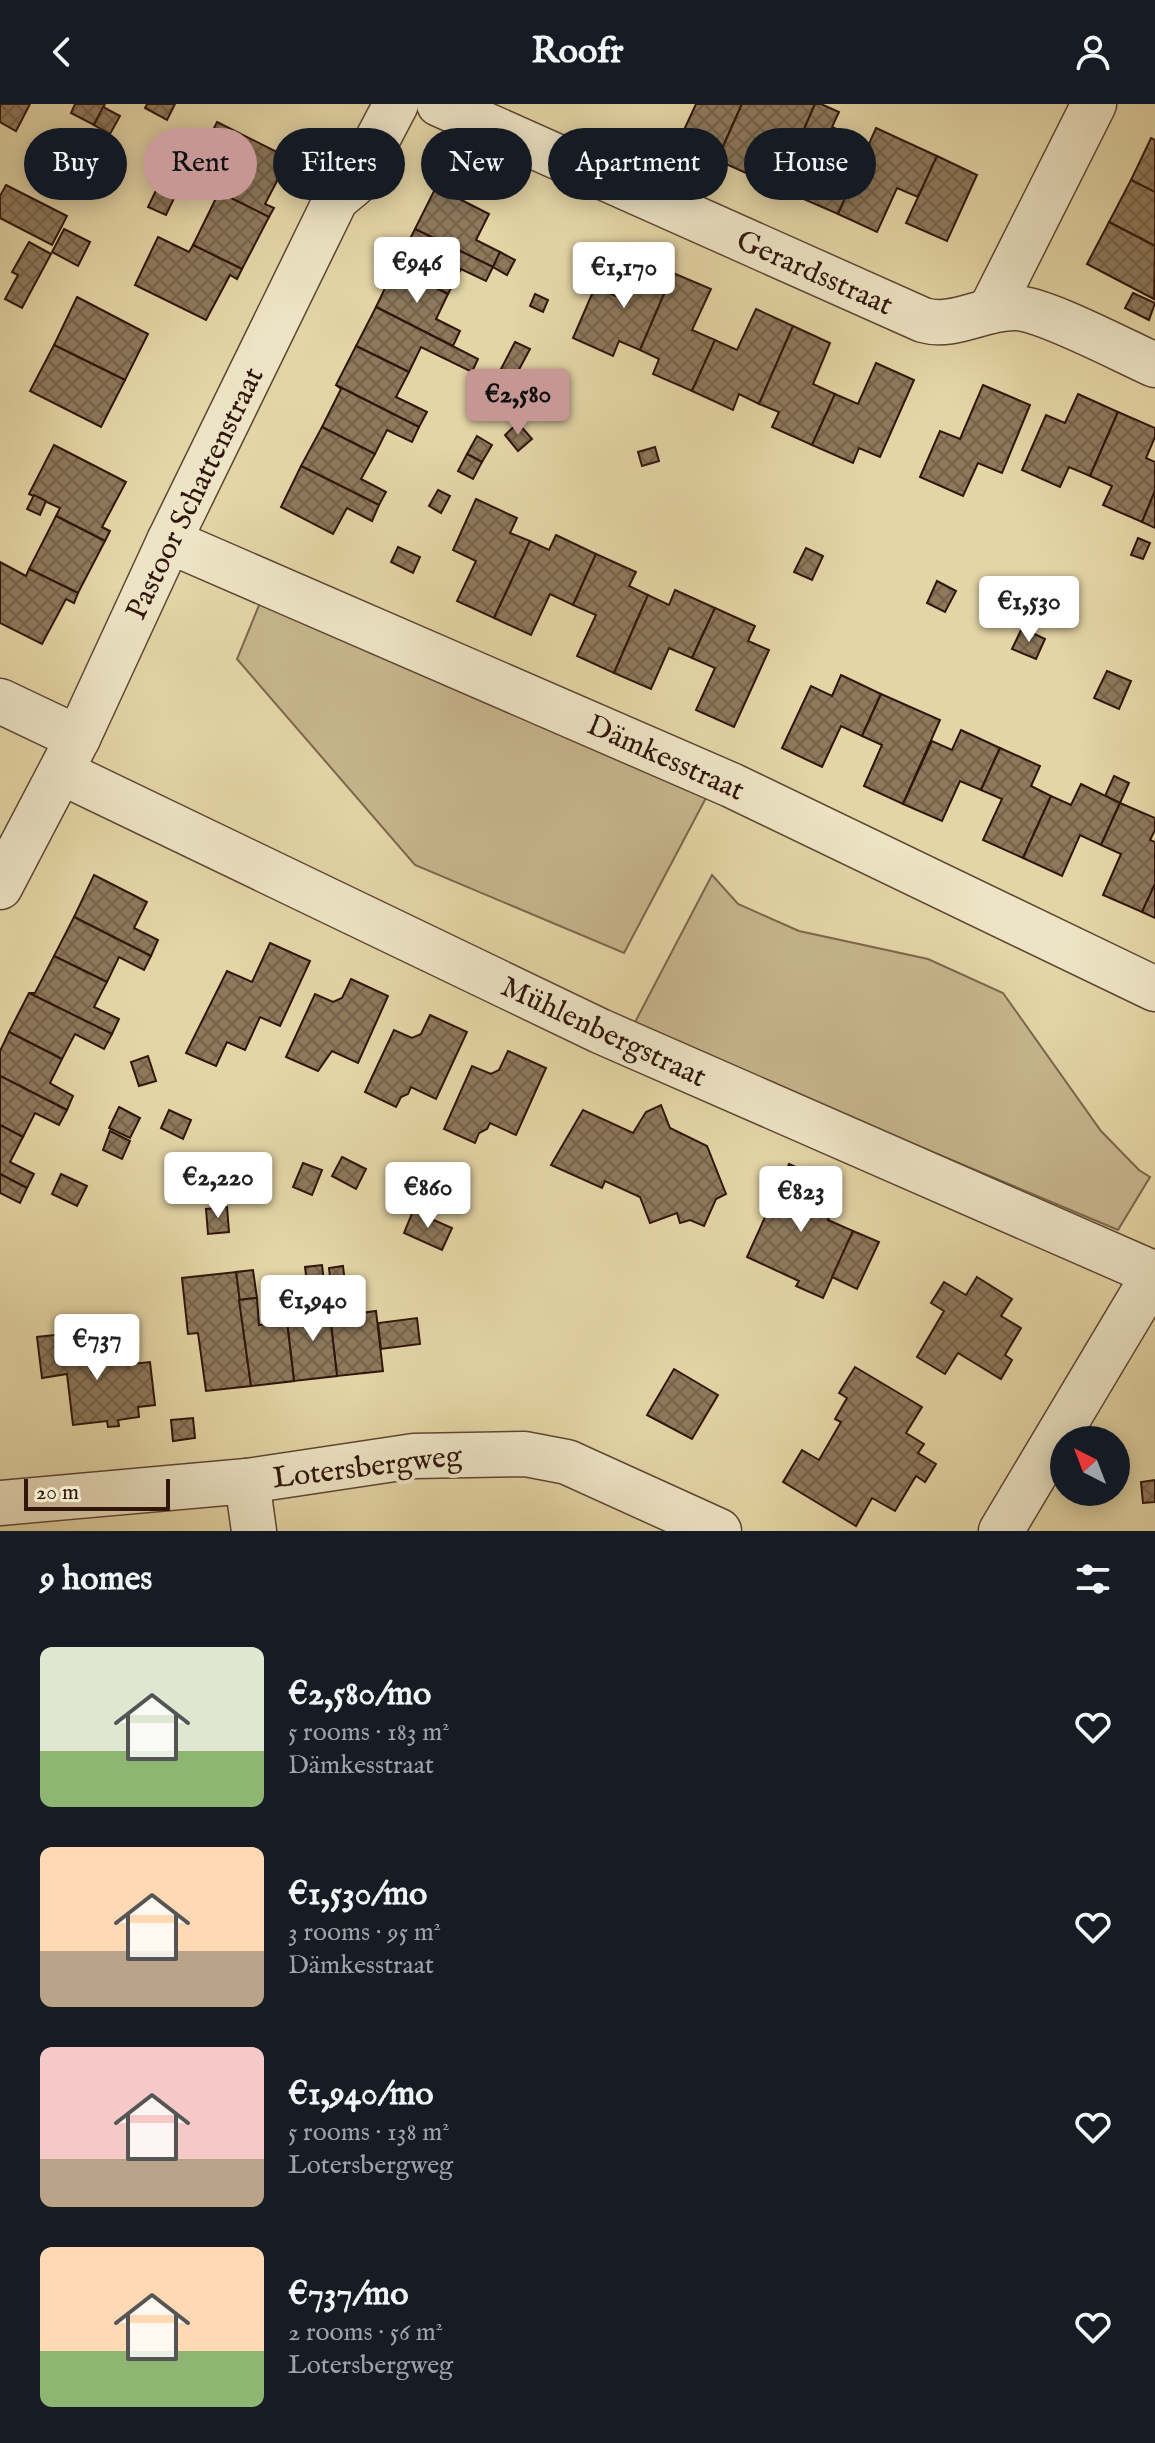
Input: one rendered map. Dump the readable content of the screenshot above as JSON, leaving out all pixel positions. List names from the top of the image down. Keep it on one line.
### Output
{"streets":{"street":["Gerardsstraat","Pastoor Schattenstraat","Dämkesstraat","Mühlenbergstraat","Lotersbergweg"]},"crossings":[["Pastoor Schattenstraat","Dämkesstraat"],["Pastoor Schattenstraat","Mühlenbergstraat"]],"scale_bar":"20 m","north":"top left","page":{"header":"Roofr","chip":["Buy","Rent","Filters","New","Apartment","House"],"price":["€946","€1,170","€2,580","€1,530","€2,220","€860","€823","€1,940","€737"],"scale":"20 m","heading":"9 homes","list":[{"name":"€2,580/mo","note":"5 rooms · 183 m² · Dämkesstraat"},{"name":"€1,530/mo","note":"3 rooms · 95 m² · Dämkesstraat"},{"name":"€1,940/mo","note":"5 rooms · 138 m² · Lotersbergweg"},{"name":"€737/mo","note":"2 rooms · 56 m² · Lotersbergweg"}]}}
